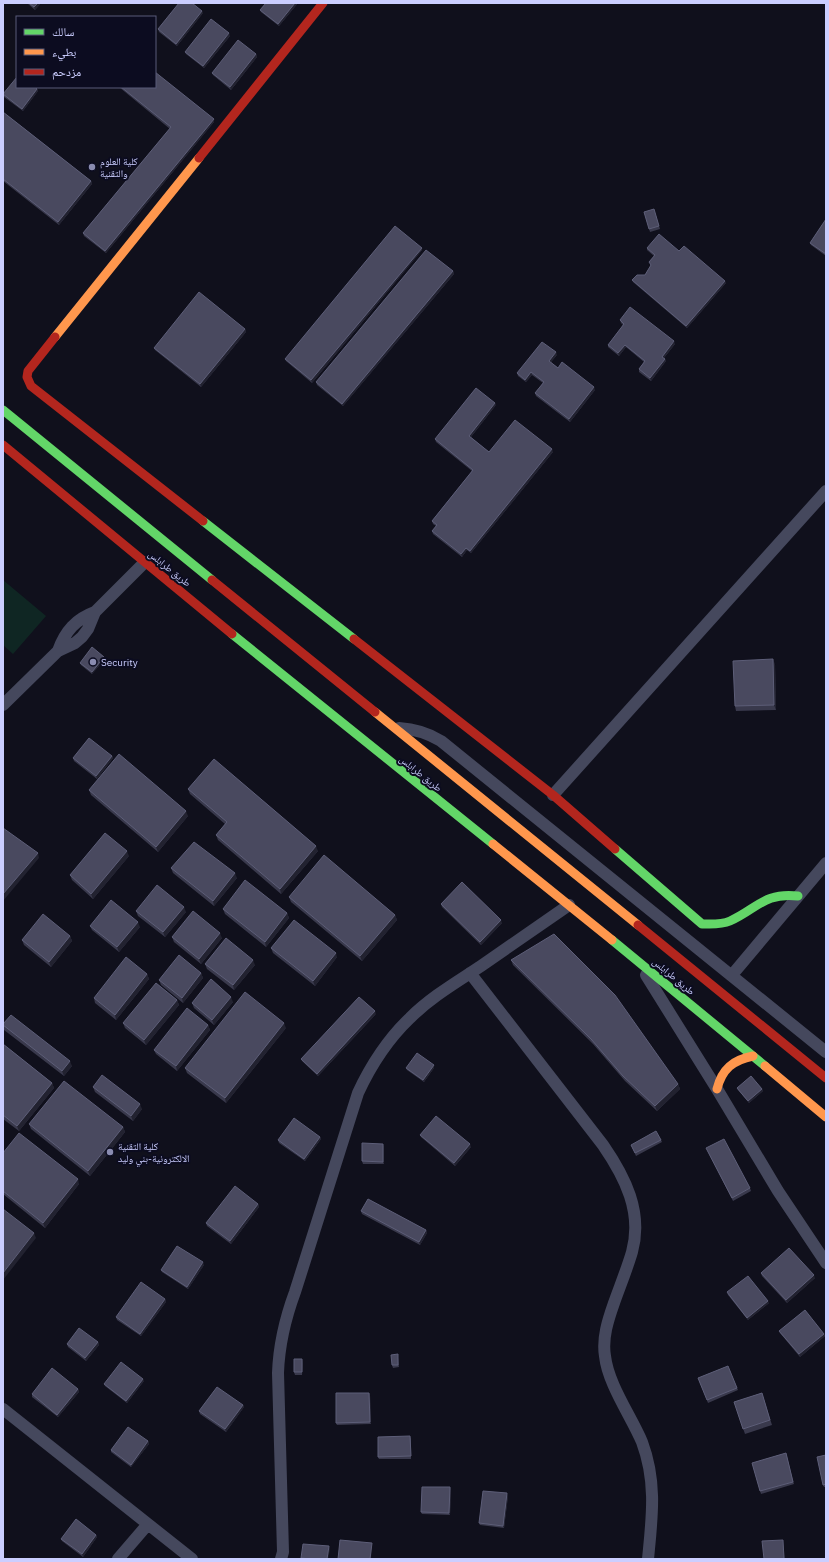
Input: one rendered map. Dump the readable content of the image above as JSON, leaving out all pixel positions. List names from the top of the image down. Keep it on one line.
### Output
{"streets":{"main road":["طريق طرابلس"]},"places":["كلية العلوم والتقنية","Security","كلية التقنية الالكترونية-بني وليد"],"legend":["سالك","بطيء","مزدحم"]}
